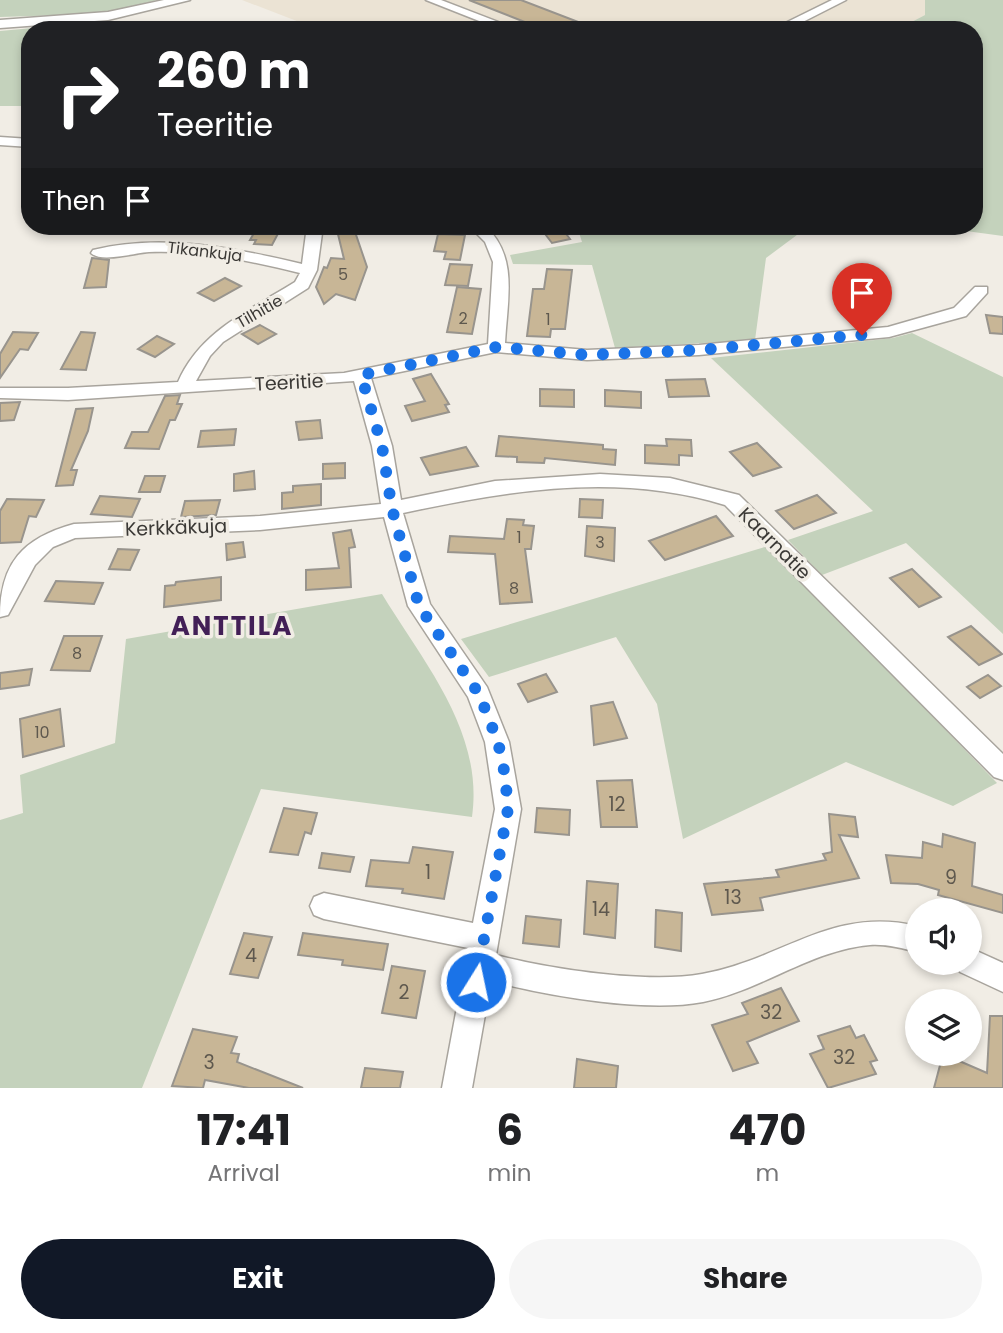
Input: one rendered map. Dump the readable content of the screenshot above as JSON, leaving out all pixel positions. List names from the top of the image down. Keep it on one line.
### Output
{"streets":{"street":["Tikankuja","Tilhitie","Teeritie","Kerkkäkuja","Kaarnatie"]},"crossings":[["Tikankuja","Tilhitie"],["Tilhitie","Teeritie"],["Kerkkäkuja","Kaarnatie"]],"districts":["ANTTILA"],"house_numbers":["5","2","1","1","3","8","8","10","12","1","9","13","14","4","2","32","32","3"],"page":{"turn":["260 m","Teeritie"],"then":"Then","eta":["17:41","Arrival","6","min","470","m"],"buttons":["Exit","Share"]}}
